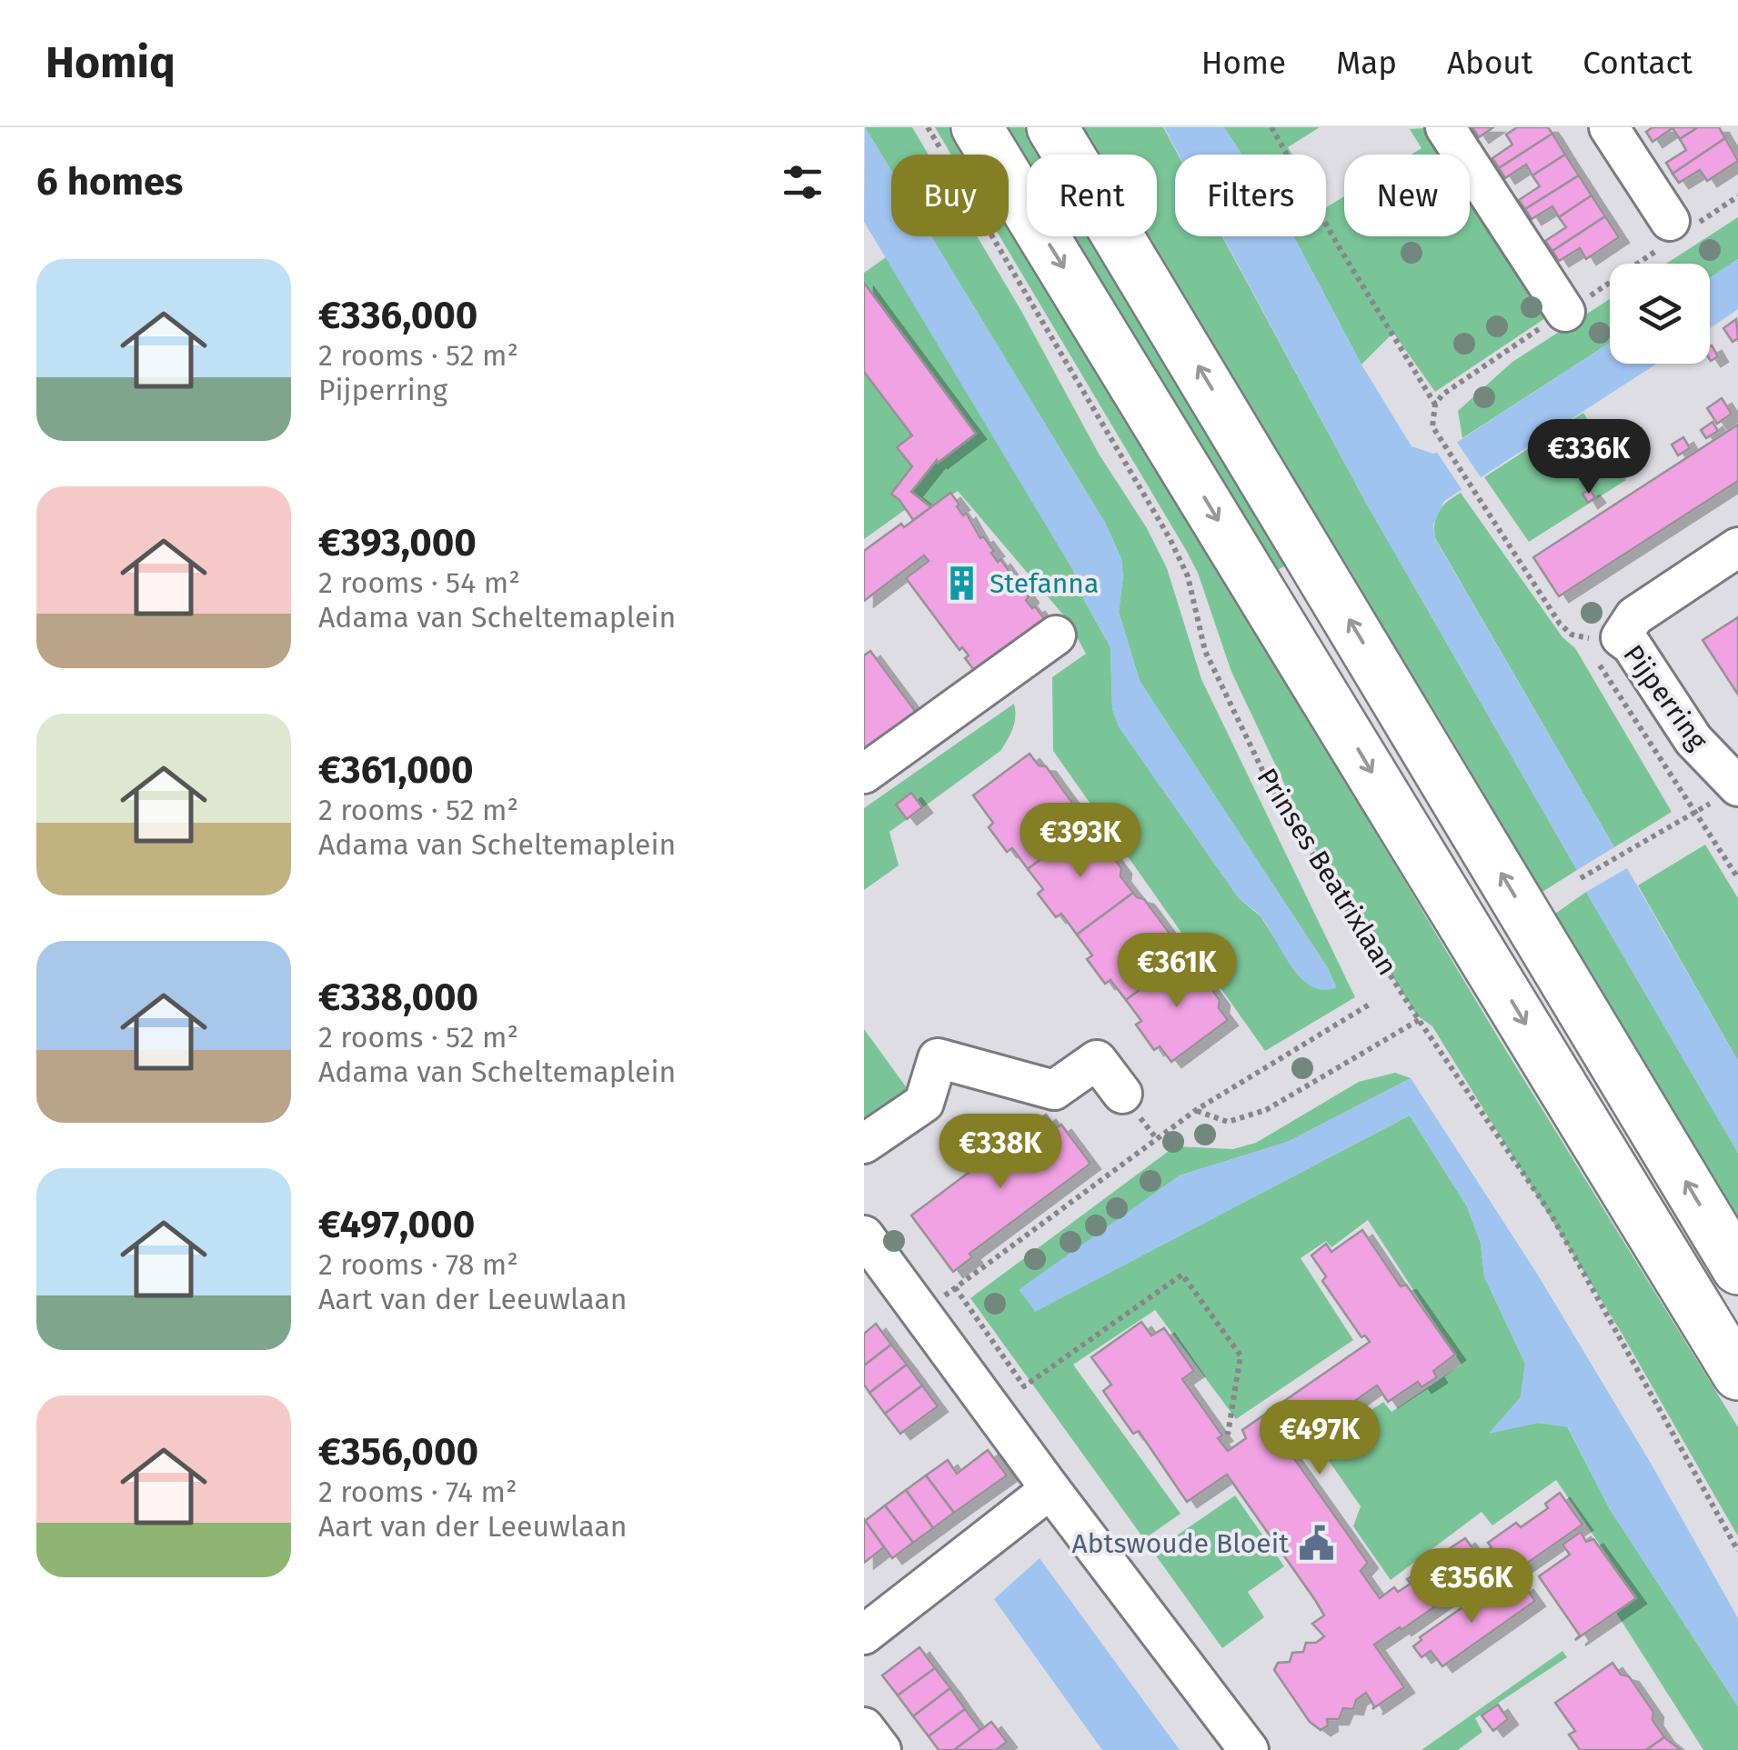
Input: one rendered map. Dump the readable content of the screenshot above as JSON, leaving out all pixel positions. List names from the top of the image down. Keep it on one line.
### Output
{"streets":{"street":["Pijperring"],"path":["Prinses Beatrixlaan"]},"places":{"building":["Stefanna"],"public building":["Abtswoude Bloeit"]},"page":{"header":"Homiq","nav":["Home","Map","About","Contact"],"heading":"6 homes","chip":["Buy","Rent","Filters","New"],"list":[{"name":"€336,000","note":"2 rooms · 52 m² · Pijperring"},{"name":"€393,000","note":"2 rooms · 54 m² · Adama van Scheltemaplein"},{"name":"€361,000","note":"2 rooms · 52 m² · Adama van Scheltemaplein"},{"name":"€338,000","note":"2 rooms · 52 m² · Adama van Scheltemaplein"},{"name":"€497,000","note":"2 rooms · 78 m² · Aart van der Leeuwlaan"},{"name":"€356,000","note":"2 rooms · 74 m² · Aart van der Leeuwlaan"}],"price":["€336K","€393K","€361K","€338K","€497K","€356K"]}}
